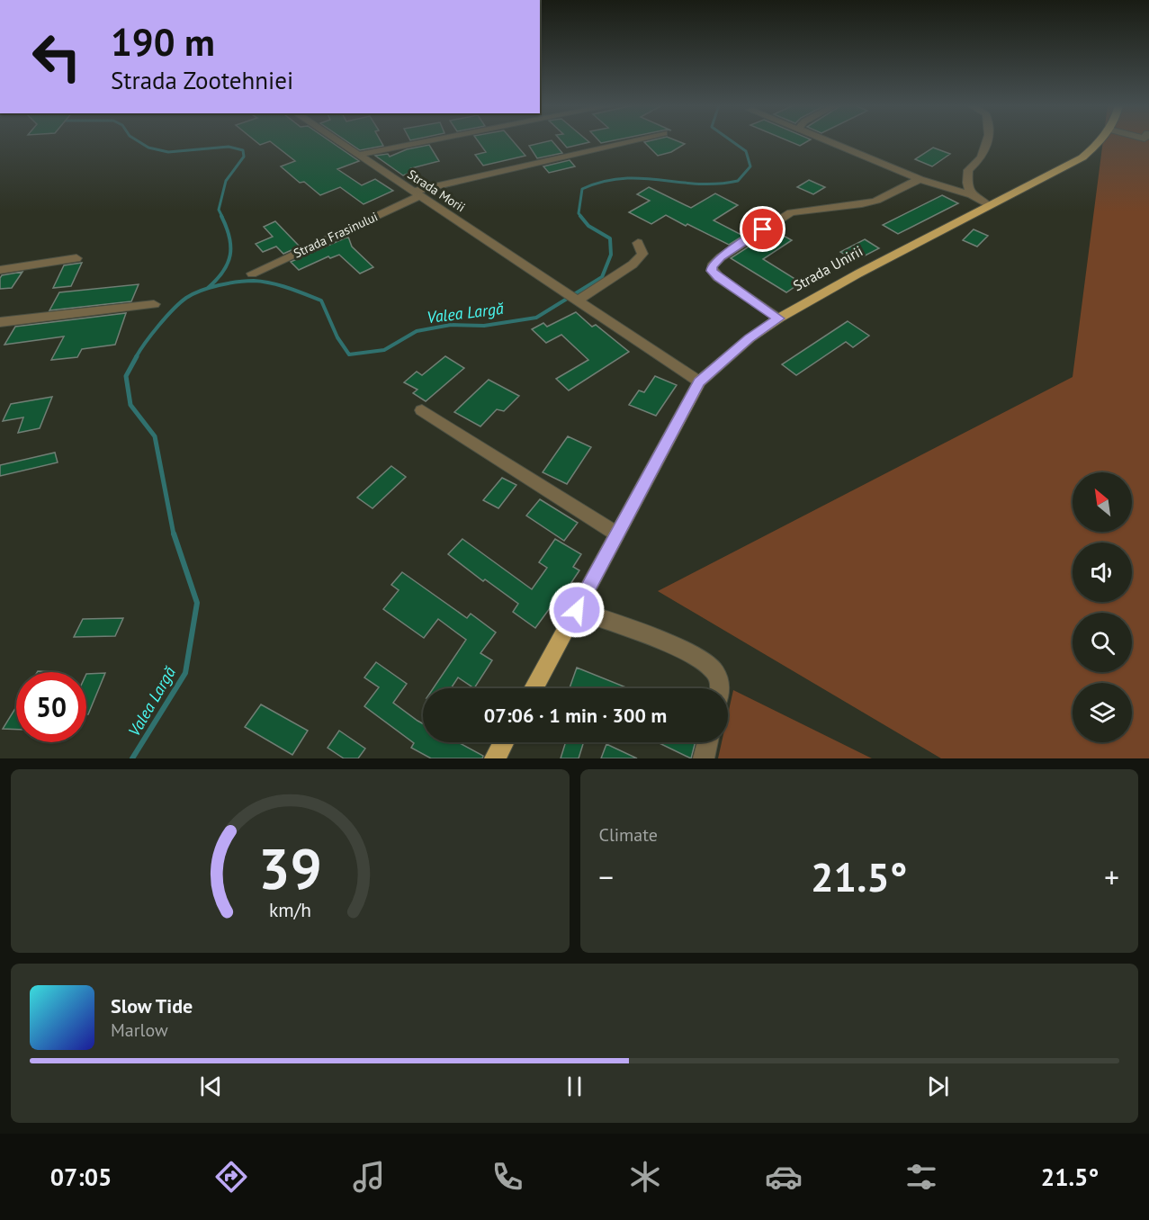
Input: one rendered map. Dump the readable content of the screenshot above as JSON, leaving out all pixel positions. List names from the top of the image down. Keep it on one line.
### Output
{"streets":{"main road":["Strada Unirii"],"street":["Strada Morii","Strada Frasinului"]},"crossings":[["Strada Morii","Strada Frasinului"],["Strada Morii","Strada Unirii"]],"water":["Valea Largă"],"north":"top left","page":{"turn":["190 m","Strada Zootehniei"],"limit":"50","trip":"07:06 · 1 min · 300 m","tile":"Climate","heat":["−","21.5°","+"],"song":["Slow Tide","Marlow"],"tabs":["07:05","21.5°"],"gauge":["39","km/h"]}}
